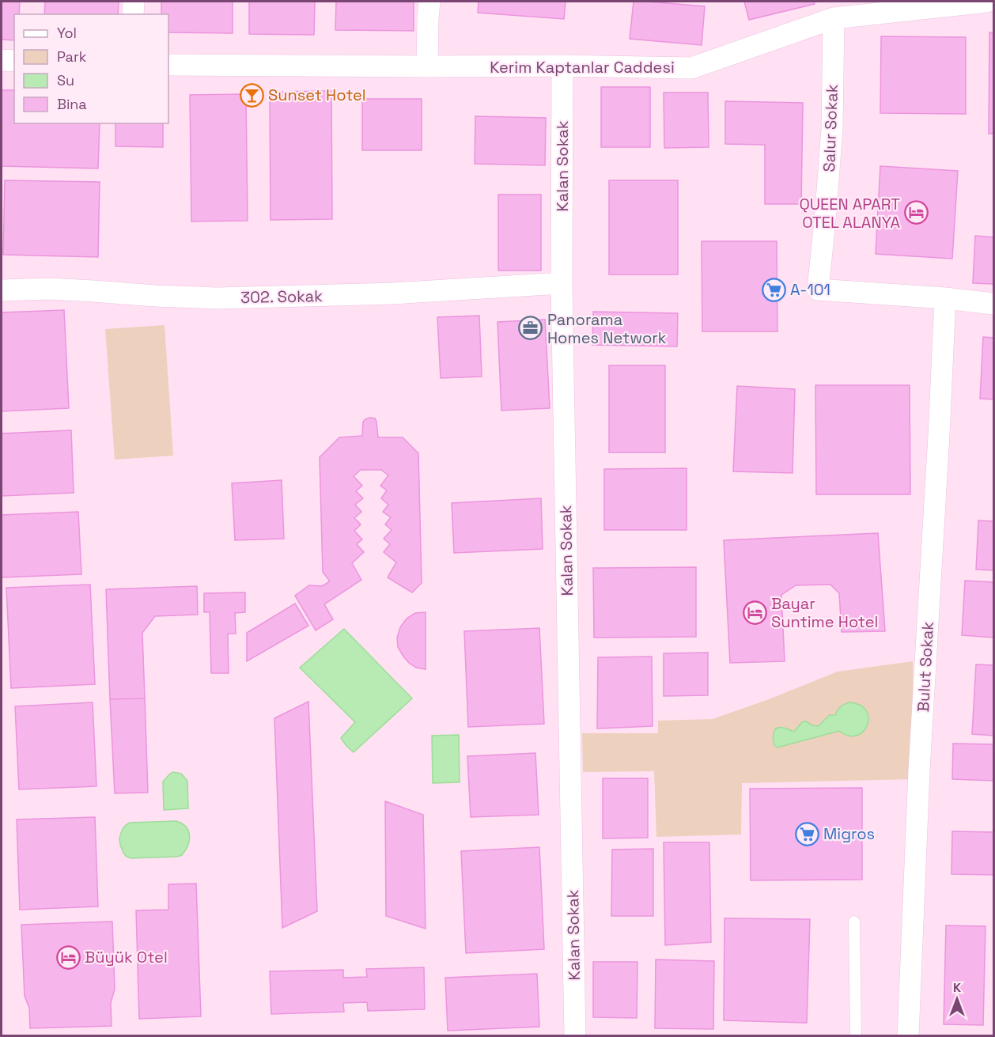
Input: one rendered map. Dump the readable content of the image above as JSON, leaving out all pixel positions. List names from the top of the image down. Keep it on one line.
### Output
{"streets":{"street":["Kerim Kaptanlar Caddesi","Salur Sokak","Kalan Sokak","302. Sokak","Bulut Sokak"]},"crossings":[["Kerim Kaptanlar Caddesi","Salur Sokak"],["Kerim Kaptanlar Caddesi","Kalan Sokak"],["Salur Sokak","Bulut Sokak"],["Kalan Sokak","302. Sokak"]],"places":{"bar":["Sunset Hotel"],"hotel":["QUEEN APART OTEL ALANYA","Bayar Suntime Hotel","Büyük Otel"],"supermarket":["A-101","Migros"],"office":["Panorama Homes Network"]},"legend":["Yol","Park","Su","Bina"],"north":"top"}
